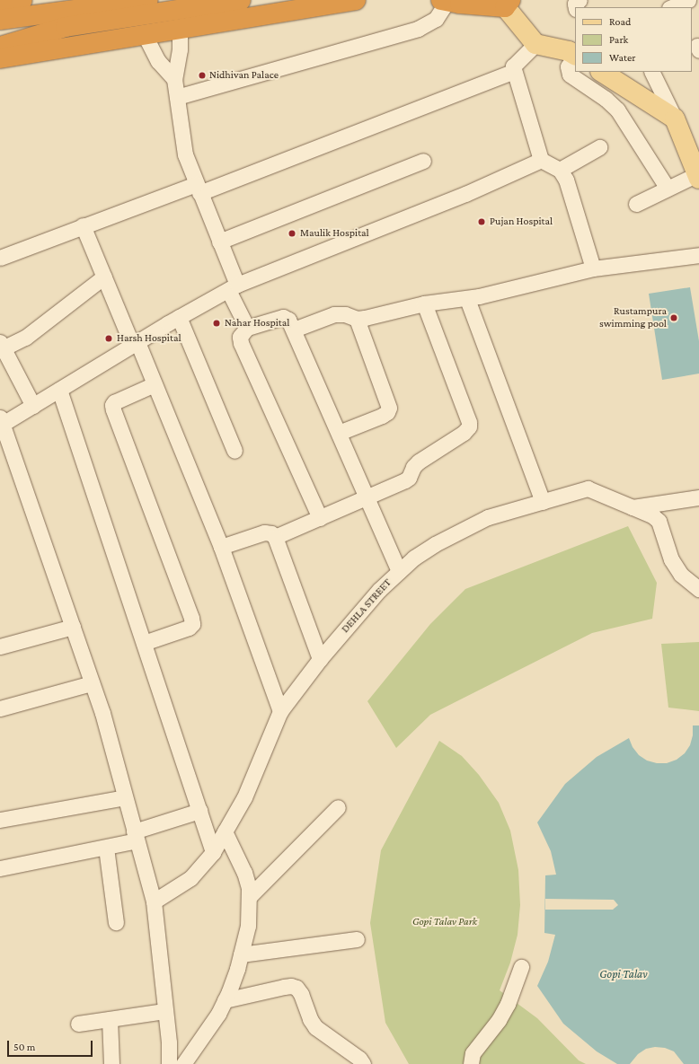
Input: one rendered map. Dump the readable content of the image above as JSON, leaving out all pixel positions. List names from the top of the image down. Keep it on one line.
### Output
{"streets":{"street":["DEHLA STREET"]},"water":["Gopi Talav"],"parks":["Gopi Talav Park"],"places":["Nidhivan Palace","Pujan Hospital","Maulik Hospital","Rustampura swimming pool","Nahar Hospital","Harsh Hospital"],"legend":["Road","Park","Water"],"scale_bar":"50 m"}
